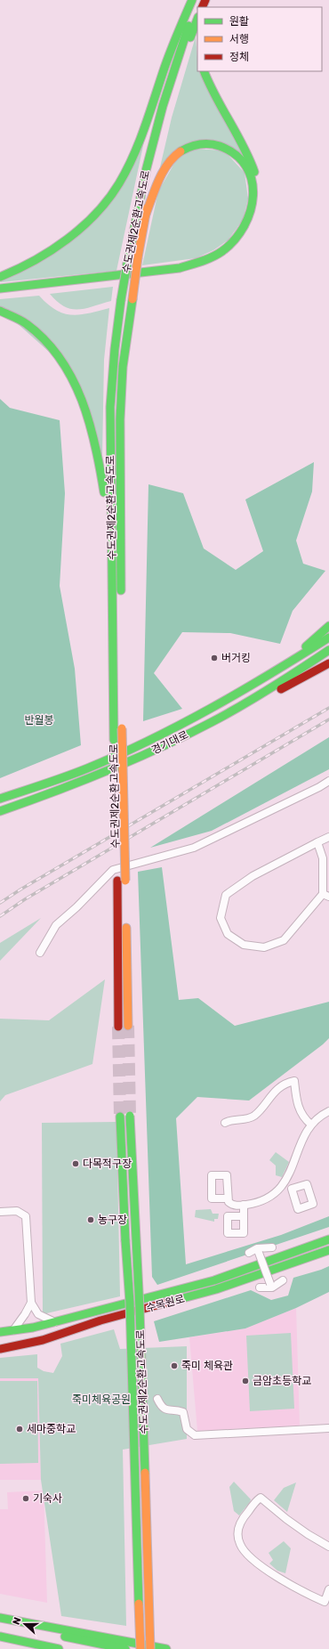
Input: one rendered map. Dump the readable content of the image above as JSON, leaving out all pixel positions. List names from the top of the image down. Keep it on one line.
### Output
{"streets":{"main road":["수도권제2순환고속도로","경기대로","수목원로"]},"parks":["반월봉","죽미체육공원"],"places":["버거킹","다목적구장","농구장","죽미 체육관","금암초등학교","세마중학교","기숙사"],"legend":["원활","서행","정체"],"north":"left"}
